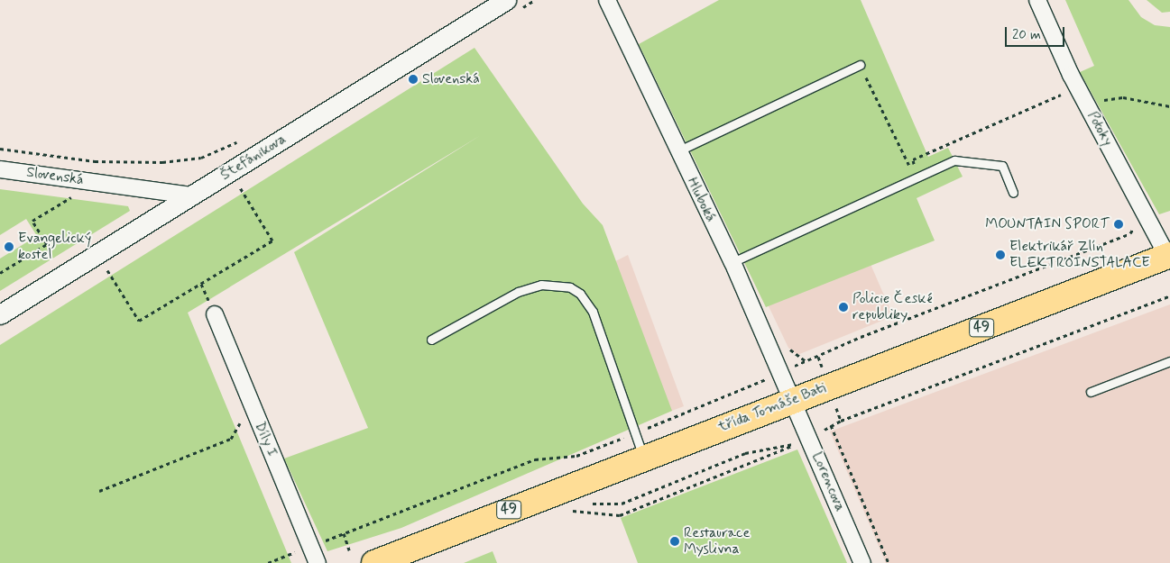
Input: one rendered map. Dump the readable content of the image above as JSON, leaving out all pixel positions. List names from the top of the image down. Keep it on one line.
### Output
{"streets":{"main road":["49","třída Tomáše Bati"],"street":["Potoky","Štefánikova","Slovenská","Hluboká","Díly I","Lorencova"]},"crossings":[["Potoky","třída Tomáše Bati"],["Štefánikova","Slovenská"],["Hluboká","třída Tomáše Bati"],["Hluboká","Lorencova"],["třída Tomáše Bati","Lorencova"]],"places":["Slovenská","MOUNTAIN SPORT","Evangelický kostel","Elektrikář Zlín ELEKTROINSTALACE","Policie České republiky","Restaurace Myslivna"],"scale_bar":"20 m"}
